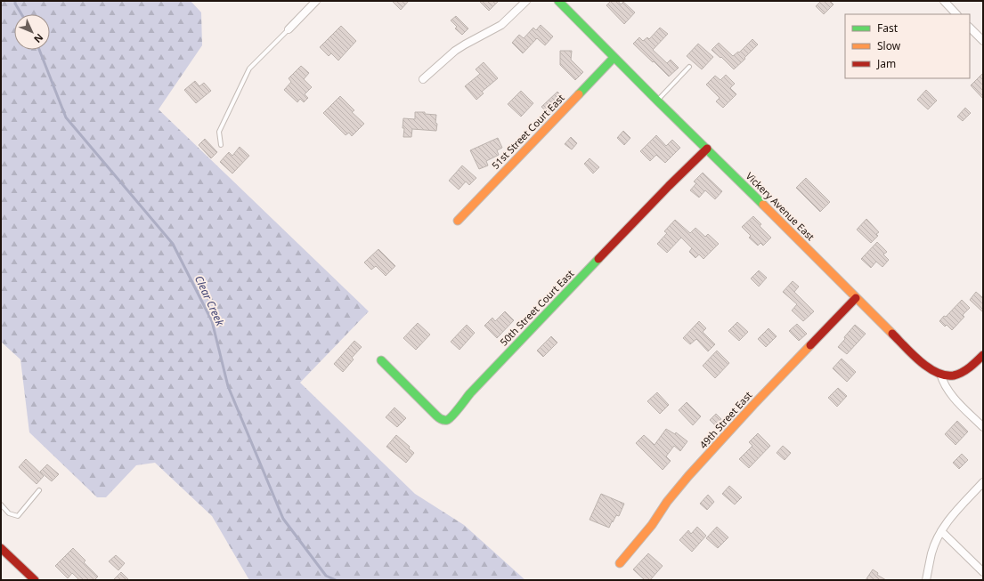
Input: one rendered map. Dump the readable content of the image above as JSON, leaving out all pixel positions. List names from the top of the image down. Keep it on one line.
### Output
{"streets":{"street":["51st Street Court East","Vickery Avenue East","50th Street Court East","49th Street East"]},"crossings":[["51st Street Court East","Vickery Avenue East"],["Vickery Avenue East","50th Street Court East"],["Vickery Avenue East","49th Street East"]],"water":["Clear Creek"],"legend":["Fast","Slow","Jam"],"north":"bottom right"}
